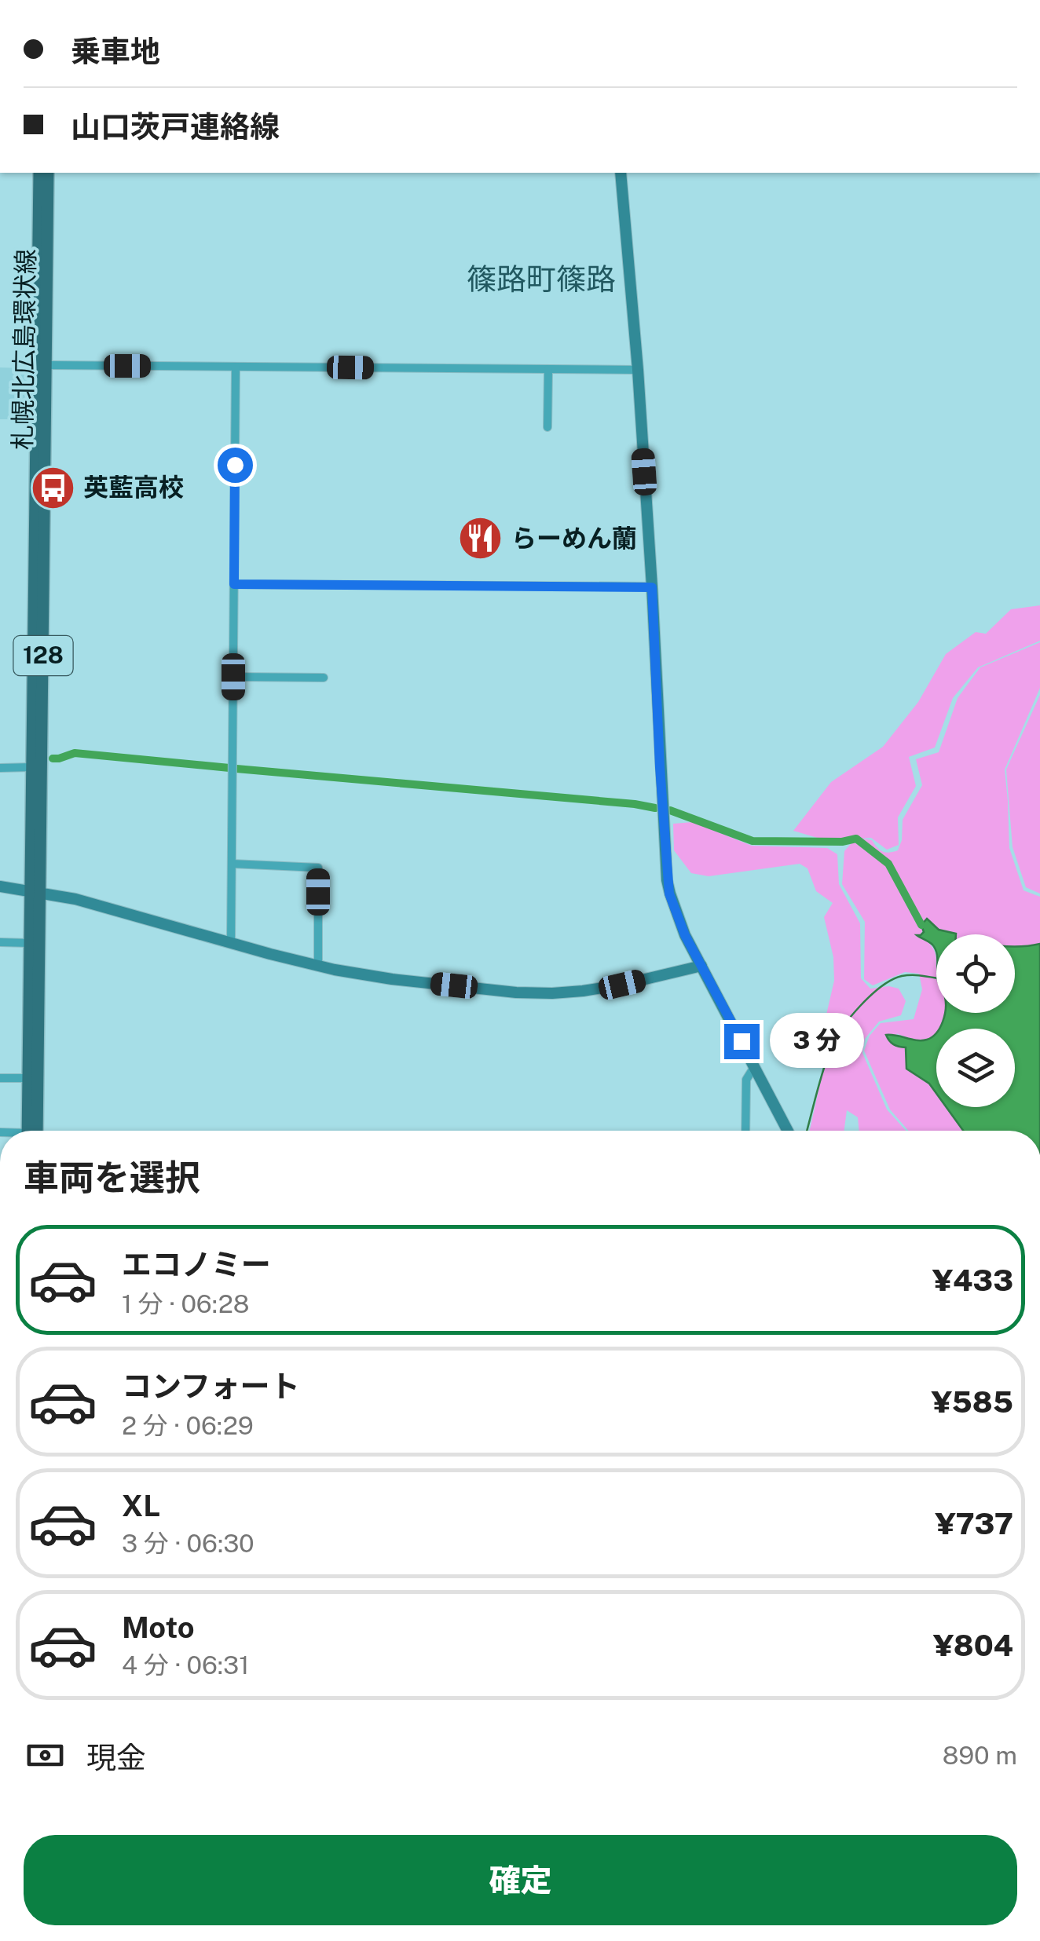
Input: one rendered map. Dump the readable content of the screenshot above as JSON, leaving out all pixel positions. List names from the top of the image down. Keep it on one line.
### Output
{"streets":{"main road":["札幌北広島環状線","128"]},"districts":["篠路町篠路"],"places":{"bus stop":["英藍高校"],"restaurant":["らーめん蘭"]},"page":{"banner":["乗車地","山口茨戸連絡線"],"bubble":"3 分","heading":"車両を選択","list":[{"name":"エコノミー","note":"1 分 · 06:28","value":"¥433"},{"name":"コンフォート","note":"2 分 · 06:29","value":"¥585"},{"name":"XL","note":"3 分 · 06:30","value":"¥737"},{"name":"Moto","note":"4 分 · 06:31","value":"¥804"}],"pay":["現金","890 m"],"buttons":"確定"}}
